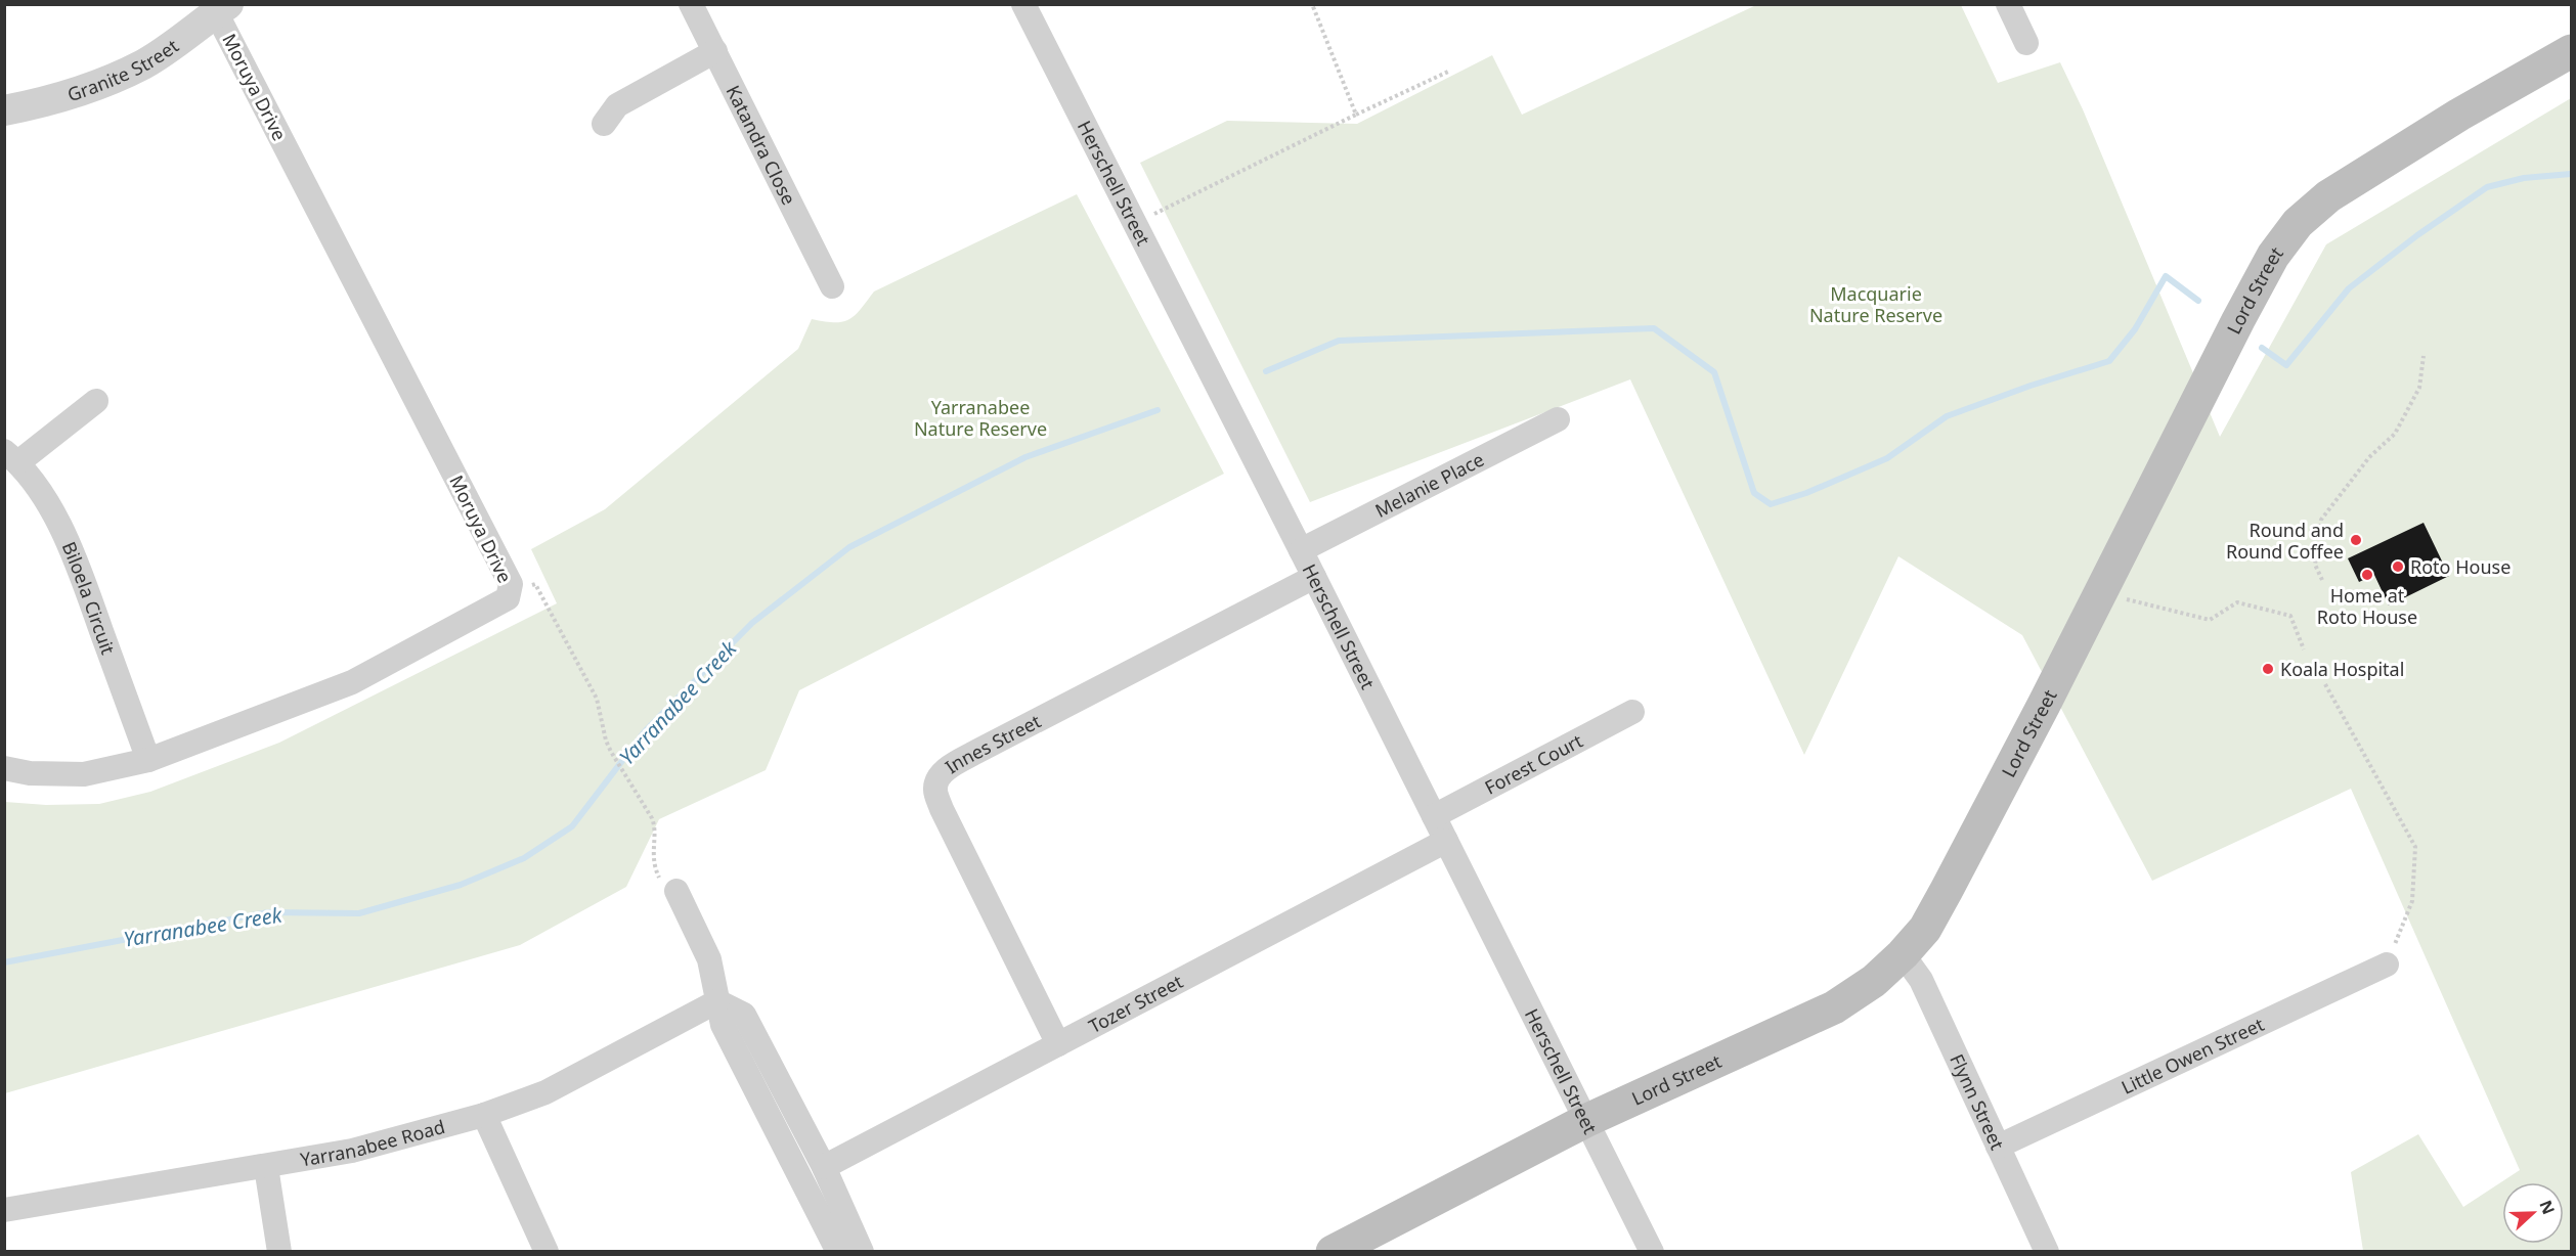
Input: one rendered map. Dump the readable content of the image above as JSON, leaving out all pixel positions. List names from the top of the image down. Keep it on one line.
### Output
{"streets":{"main road":["Lord Street"],"street":["Granite Street","Moruya Drive","Katandra Close","Herschell Street","Melanie Place","Biloela Circuit","Innes Street","Forest Court","Tozer Street","Little Owen Street","Flynn Street","Yarranabee Road"]},"crossings":[["Granite Street","Moruya Drive"],["Moruya Drive","Biloela Circuit"],["Herschell Street","Lord Street"],["Herschell Street","Melanie Place"],["Herschell Street","Innes Street"],["Herschell Street","Forest Court"],["Herschell Street","Tozer Street"],["Lord Street","Flynn Street"],["Innes Street","Tozer Street"],["Little Owen Street","Flynn Street"]],"water":["Yarranabee Creek"],"parks":["Macquarie Nature Reserve","Yarranabee Nature Reserve"],"places":["Round and Round Coffee","Roto House","Home at Roto House","Koala Hospital"],"north":"right"}
